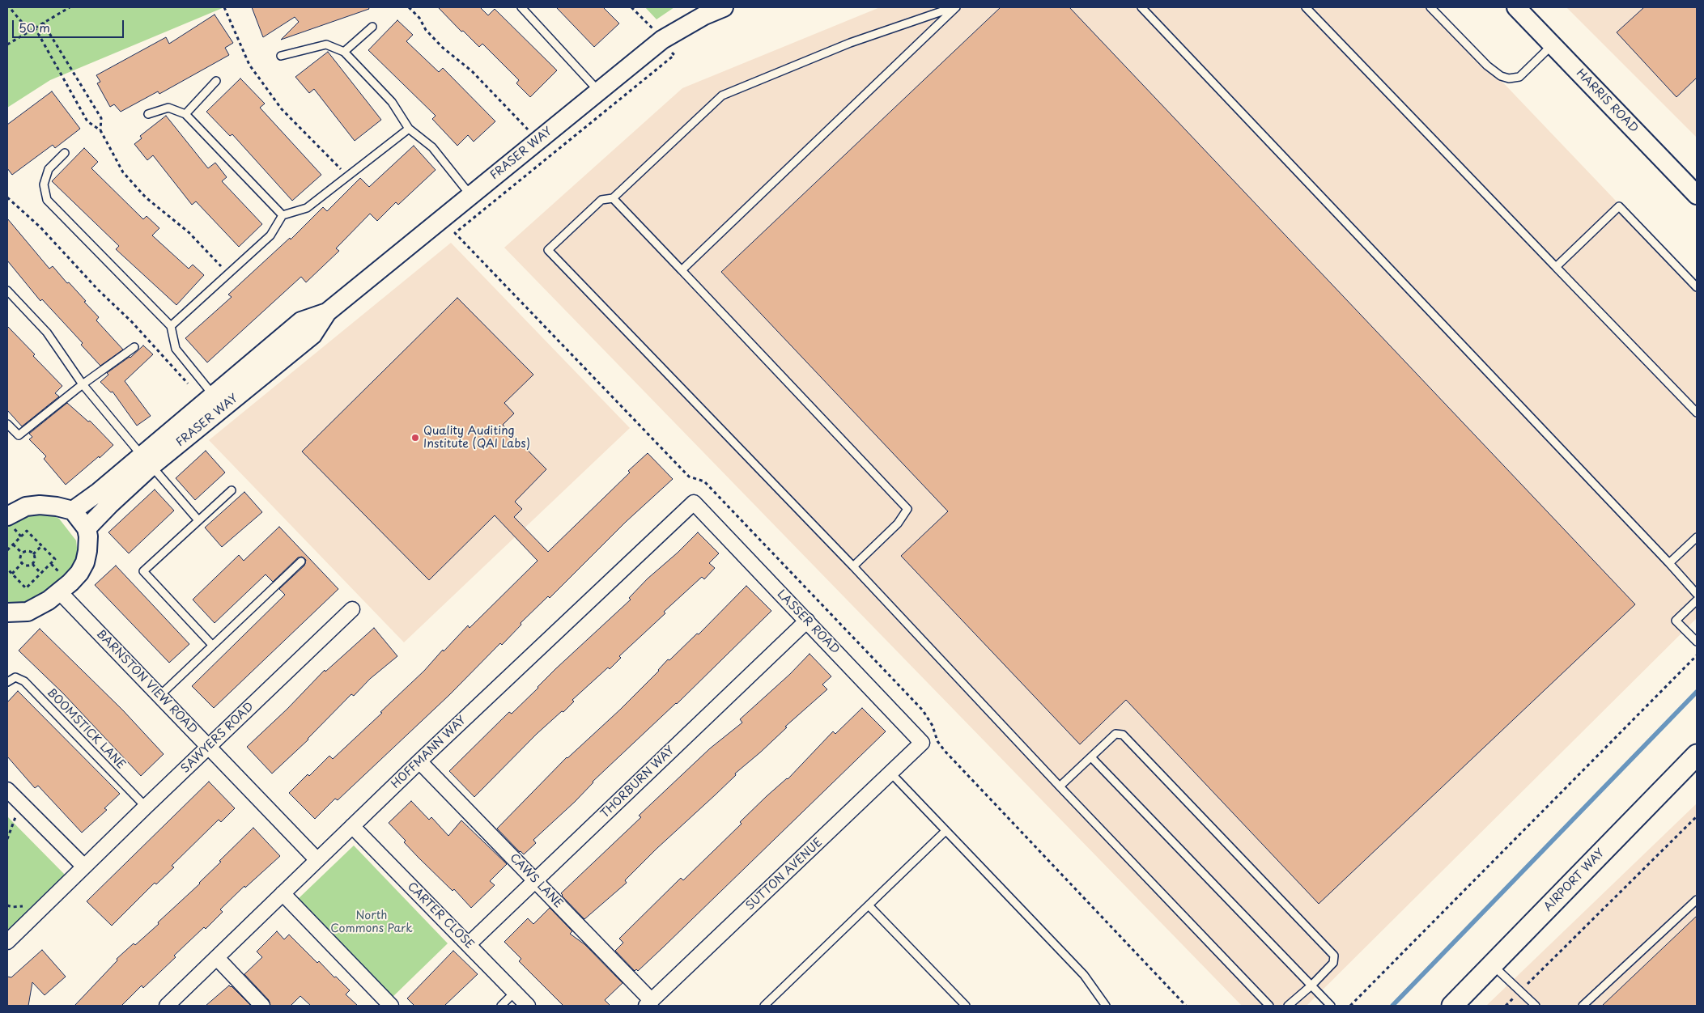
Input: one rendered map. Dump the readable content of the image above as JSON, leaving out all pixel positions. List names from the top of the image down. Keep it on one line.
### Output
{"streets":{"main road":["AIRPORT WAY"],"street":["HARRIS ROAD","FRASER WAY","LASSER ROAD","BARNSTON VIEW ROAD","SAWYERS ROAD","HOFFMANN WAY","THORBURN WAY","SUTTON AVENUE","CAWS LANE","CARTER CLOSE"],"lane":["BOOMSTICK LANE"]},"crossings":[["LASSER ROAD","HOFFMANN WAY"],["LASSER ROAD","THORBURN WAY"],["LASSER ROAD","SUTTON AVENUE"],["BARNSTON VIEW ROAD","SAWYERS ROAD"],["BARNSTON VIEW ROAD","HOFFMANN WAY"],["BOOMSTICK LANE","SAWYERS ROAD"],["HOFFMANN WAY","CAWS LANE"],["HOFFMANN WAY","CARTER CLOSE"],["THORBURN WAY","CAWS LANE"],["THORBURN WAY","CARTER CLOSE"],["SUTTON AVENUE","CAWS LANE"]],"parks":["North Commons Park"],"places":["Quality Auditing Institute (QAI Labs)"],"scale_bar":"50 m"}
